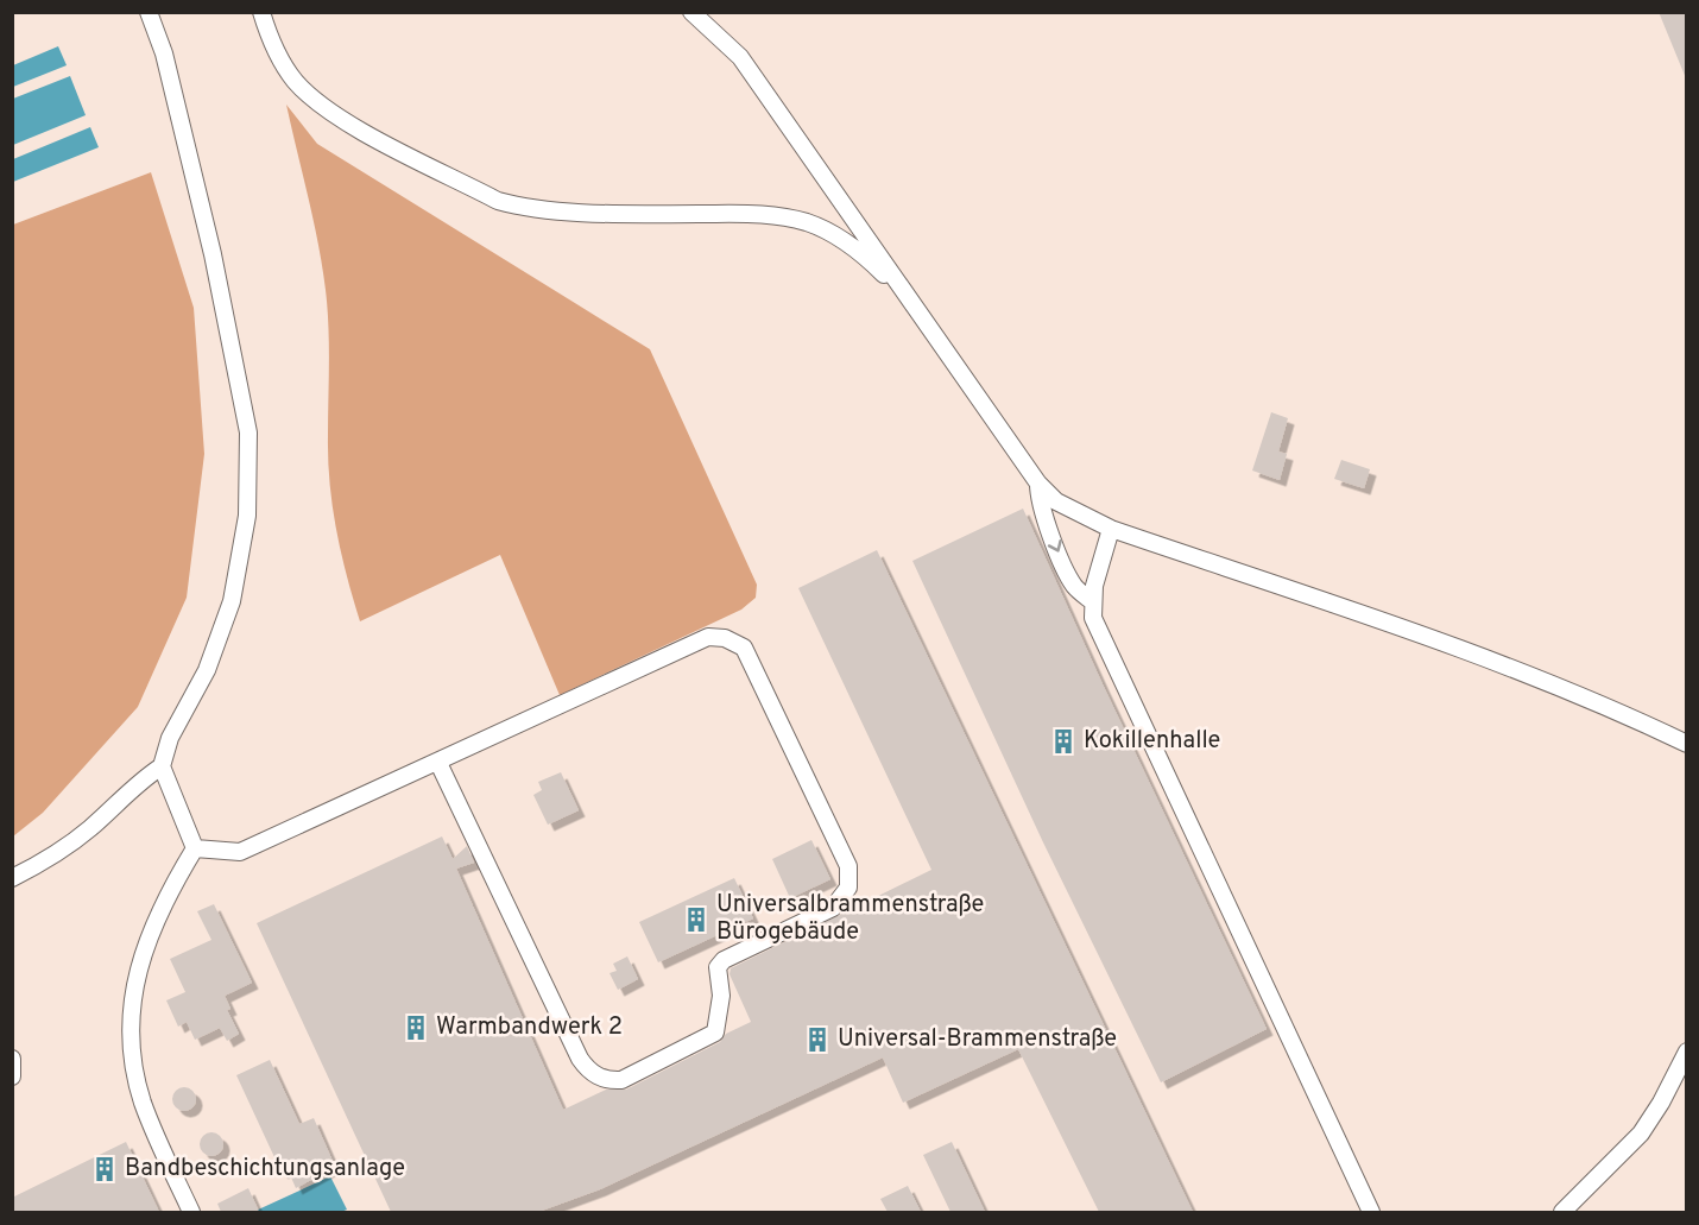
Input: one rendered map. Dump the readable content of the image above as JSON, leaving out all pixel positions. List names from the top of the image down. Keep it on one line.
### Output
{"places":{"building":["Kokillenhalle","Universalbrammenstraße Bürogebäude","Warmbandwerk 2","Universal-Brammenstraße","Bandbeschichtungsanlage"]}}
